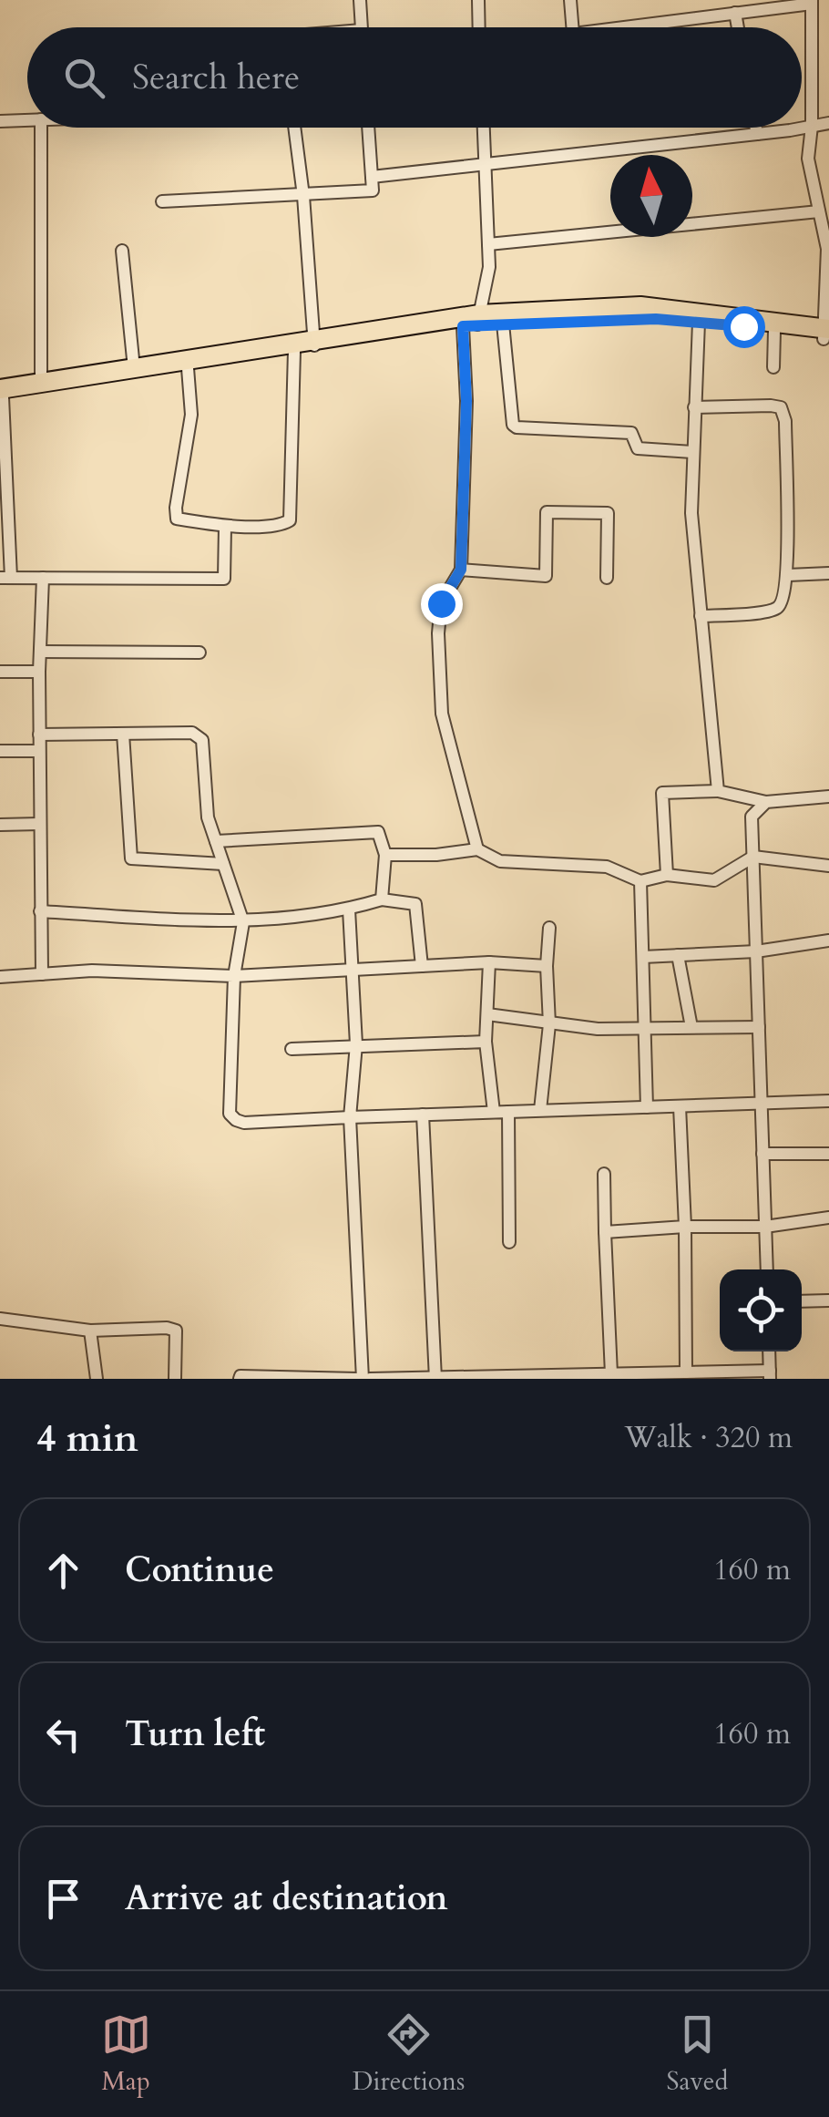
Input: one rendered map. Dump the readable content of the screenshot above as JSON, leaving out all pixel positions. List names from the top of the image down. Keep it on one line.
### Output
{"north":"top","page":{"search":"Search here","heading":["4 min","Walk · 320 m"],"list":[["Continue","160 m"],["Turn left","160 m"],"Arrive at destination"],"nav":["Map","Directions","Saved"]}}
